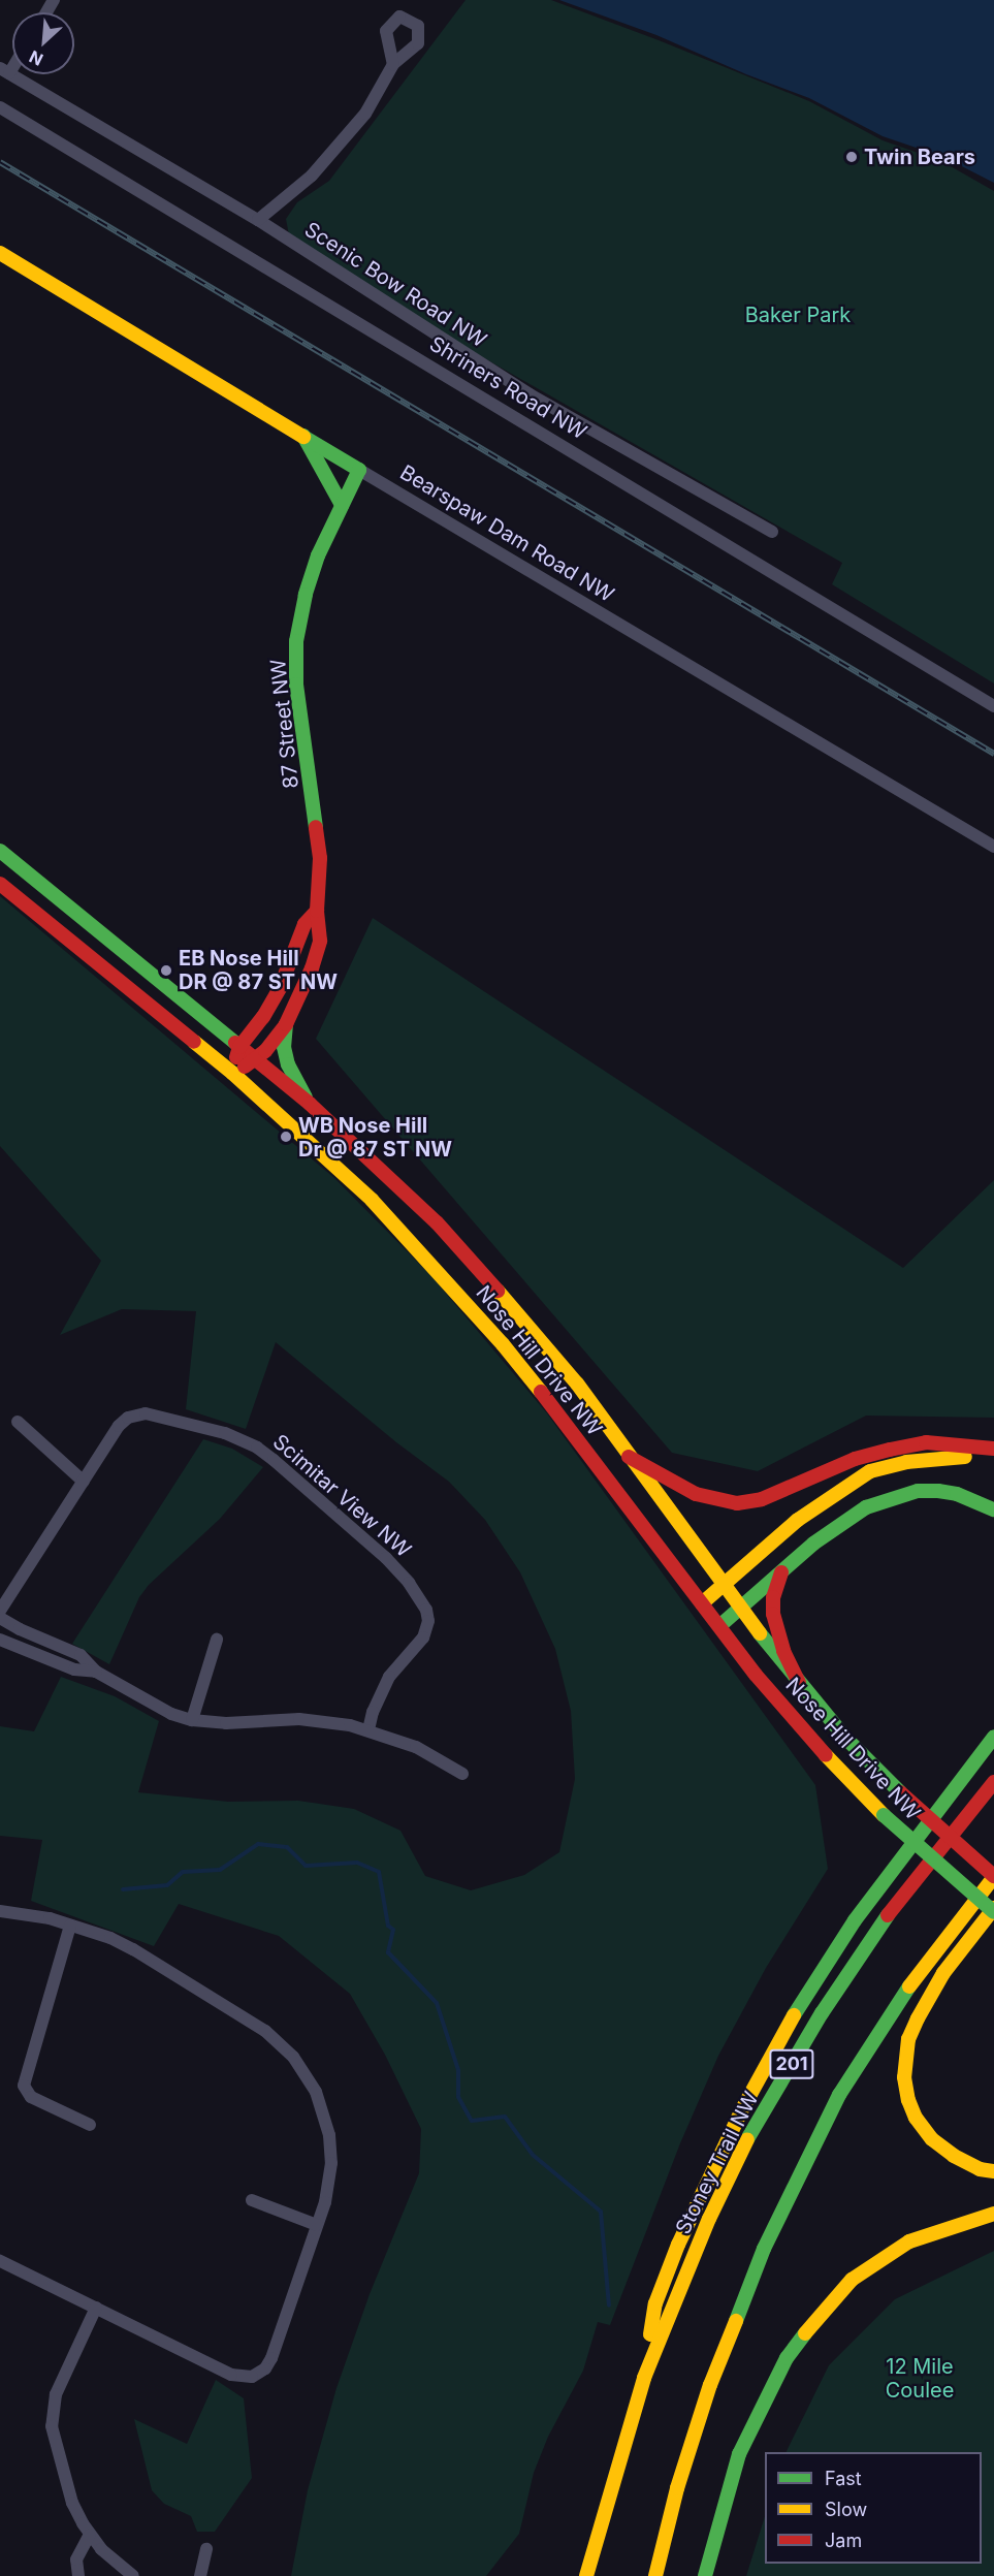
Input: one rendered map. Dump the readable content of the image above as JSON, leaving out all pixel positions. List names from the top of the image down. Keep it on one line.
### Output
{"streets":{"main road":["Bearspaw Dam Road NW","87 Street NW","Nose Hill Drive NW","201","Stoney Trail NW"],"street":["Scenic Bow Road NW","Shriners Road NW","Scimitar View NW"]},"crossings":[["Bearspaw Dam Road NW","87 Street NW"],["87 Street NW","Nose Hill Drive NW"],["Nose Hill Drive NW","201"]],"parks":["Baker Park","12 Mile Coulee"],"places":["Twin Bears","EB Nose Hill DR @ 87 ST NW","WB Nose Hill Dr @ 87 ST NW"],"legend":["Fast","Slow","Jam"],"north":"bottom left"}
